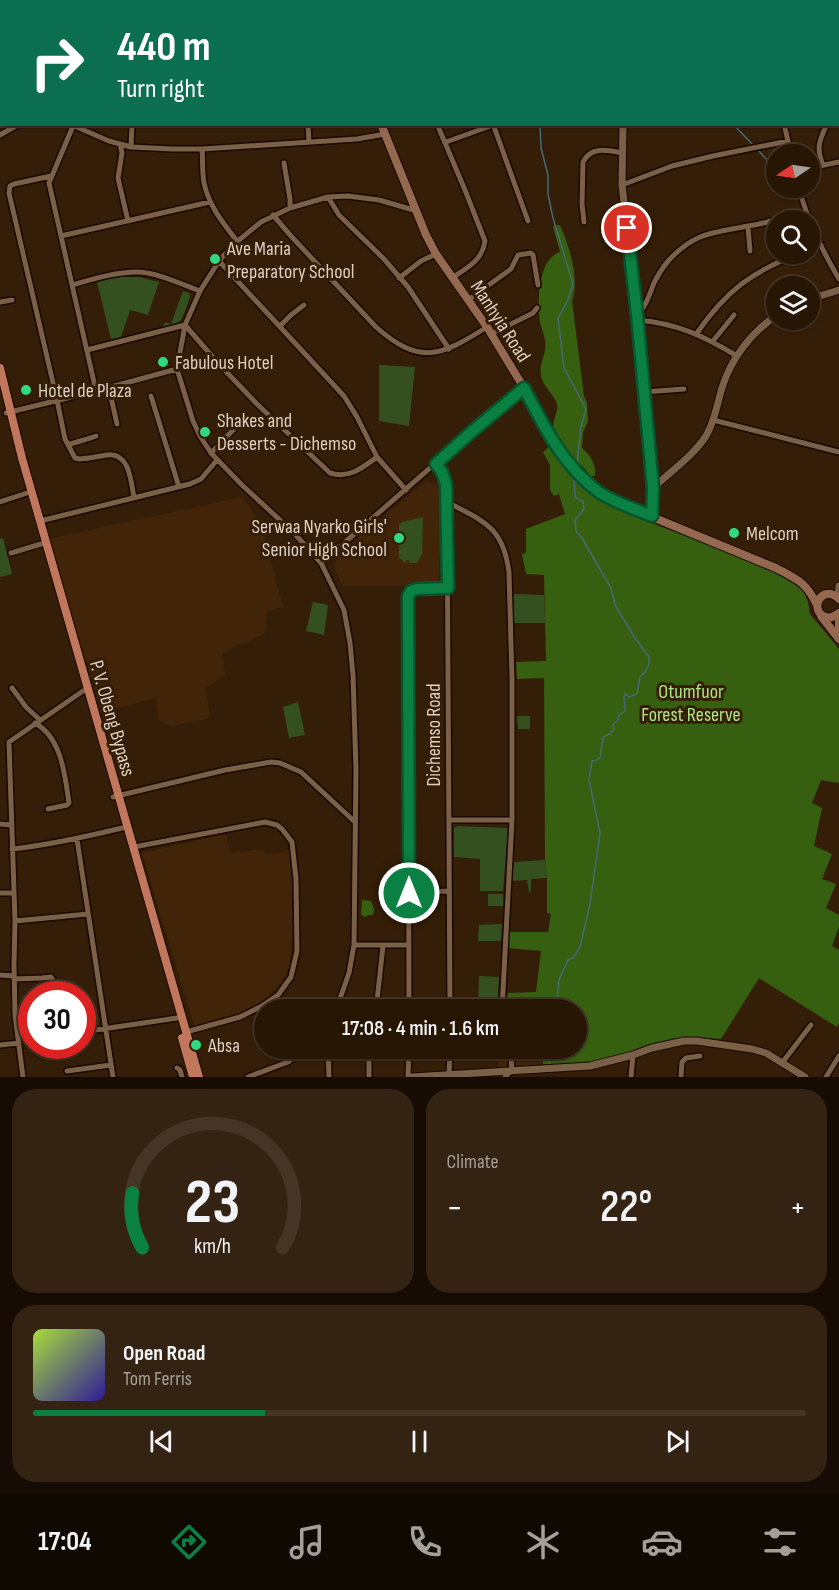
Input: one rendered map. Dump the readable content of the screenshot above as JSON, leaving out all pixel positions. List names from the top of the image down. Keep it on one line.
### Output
{"streets":{"highway":["P. V. Obeng Bypass"],"main road":["Manhyia Road"],"street":["Dichemso Road"]},"parks":["Otumfuor Forest Reserve"],"places":["Ave Maria Preparatory School","Fabulous Hotel","Hotel de Plaza","Shakes and Desserts - Dichemso","Melcom","Serwaa Nyarko Girls' Senior High School","Absa"],"north":"left","page":{"turn":["440 m","Turn right"],"limit":"30","trip":"17:08 · 4 min · 1.6 km","tile":"Climate","heat":["−","22°","+"],"song":["Open Road","Tom Ferris"],"tabs":"17:04","gauge":["23","km/h"]}}
